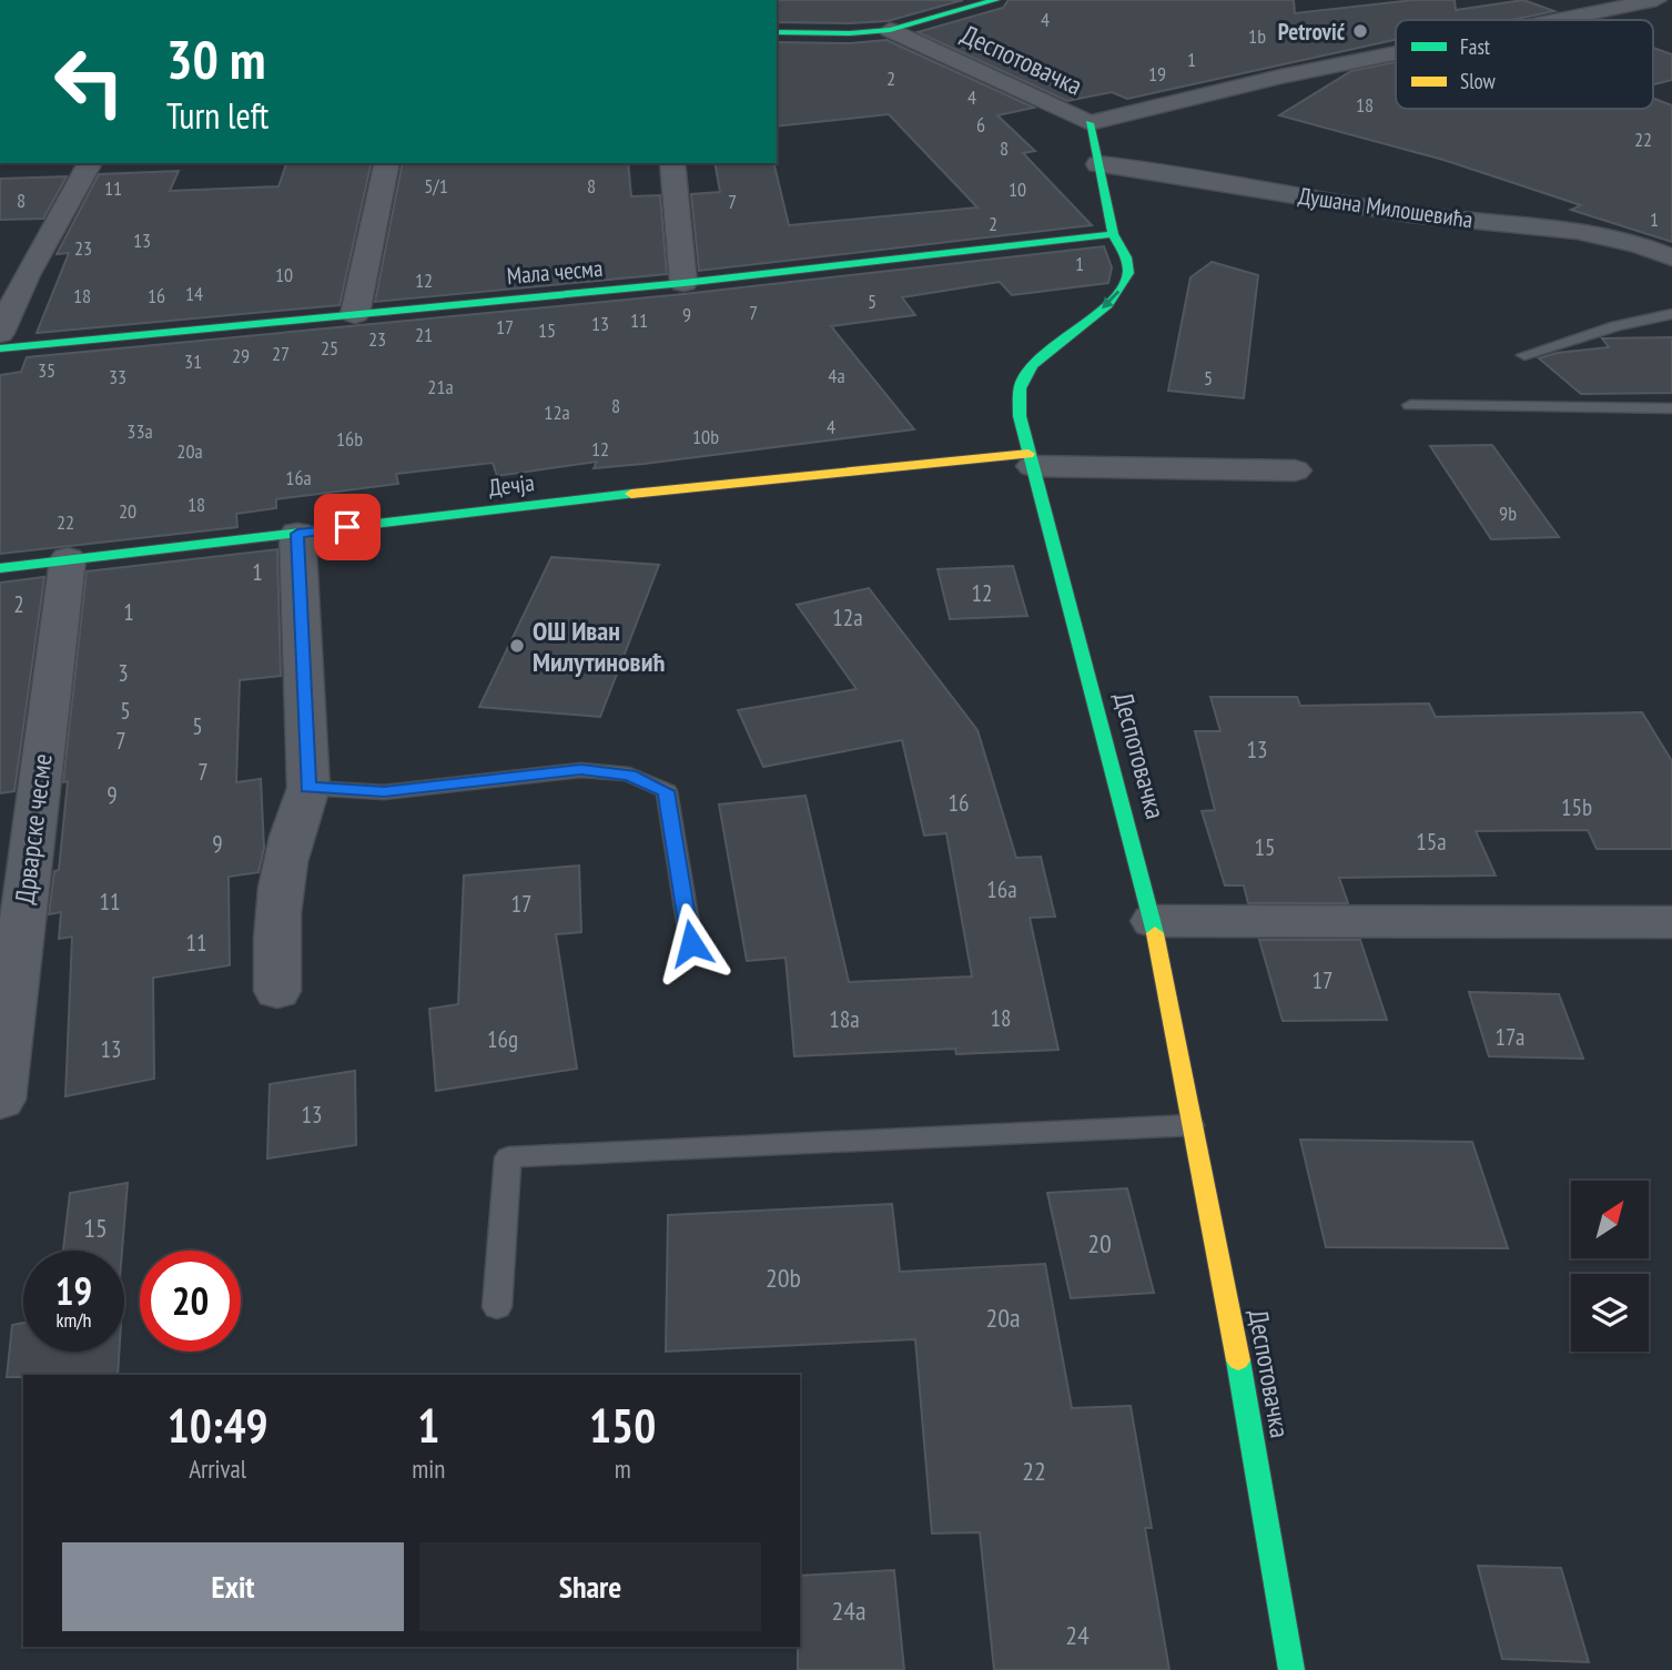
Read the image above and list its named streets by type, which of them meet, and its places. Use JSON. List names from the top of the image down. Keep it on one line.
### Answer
{"streets":{"street":["Деспотовачка","Душана Милошевића","Мала чесма","Дечја","Дрварске чесме"]},"crossings":[["Деспотовачка","Душана Милошевића"],["Деспотовачка","Мала чесма"],["Деспотовачка","Дечја"],["Дечја","Дрварске чесме"]],"places":["Petrović","ОШ Иван Милутиновић"],"house_numbers":["4","1b","1","19","2","4","18","6","22","8","5/1","8","11","10","8","7","1","2","13","23","1","10","12","14","18","16","5","7","9","11","13","17","15","21","23","25","27","29","31","35","4a","33","5","21a","8","12a","4","33a","10b","16b","12","20a","16a","18","20","9b","22","1","12","2","1","12a","3","5","5","7","13","7","9","16","15b","15a","9","15","16a","11","17","11","17","18","18a","17a","16g","13","13","15","20","20b","20a","22","24a","24"],"legend":["Fast","Slow"],"north":"top right","page":{"turn":["30 m","Turn left"],"speed":"19 km/h","limit":"20","eta":["10:49","Arrival","1","min","150","m"],"buttons":["Exit","Share"]}}
